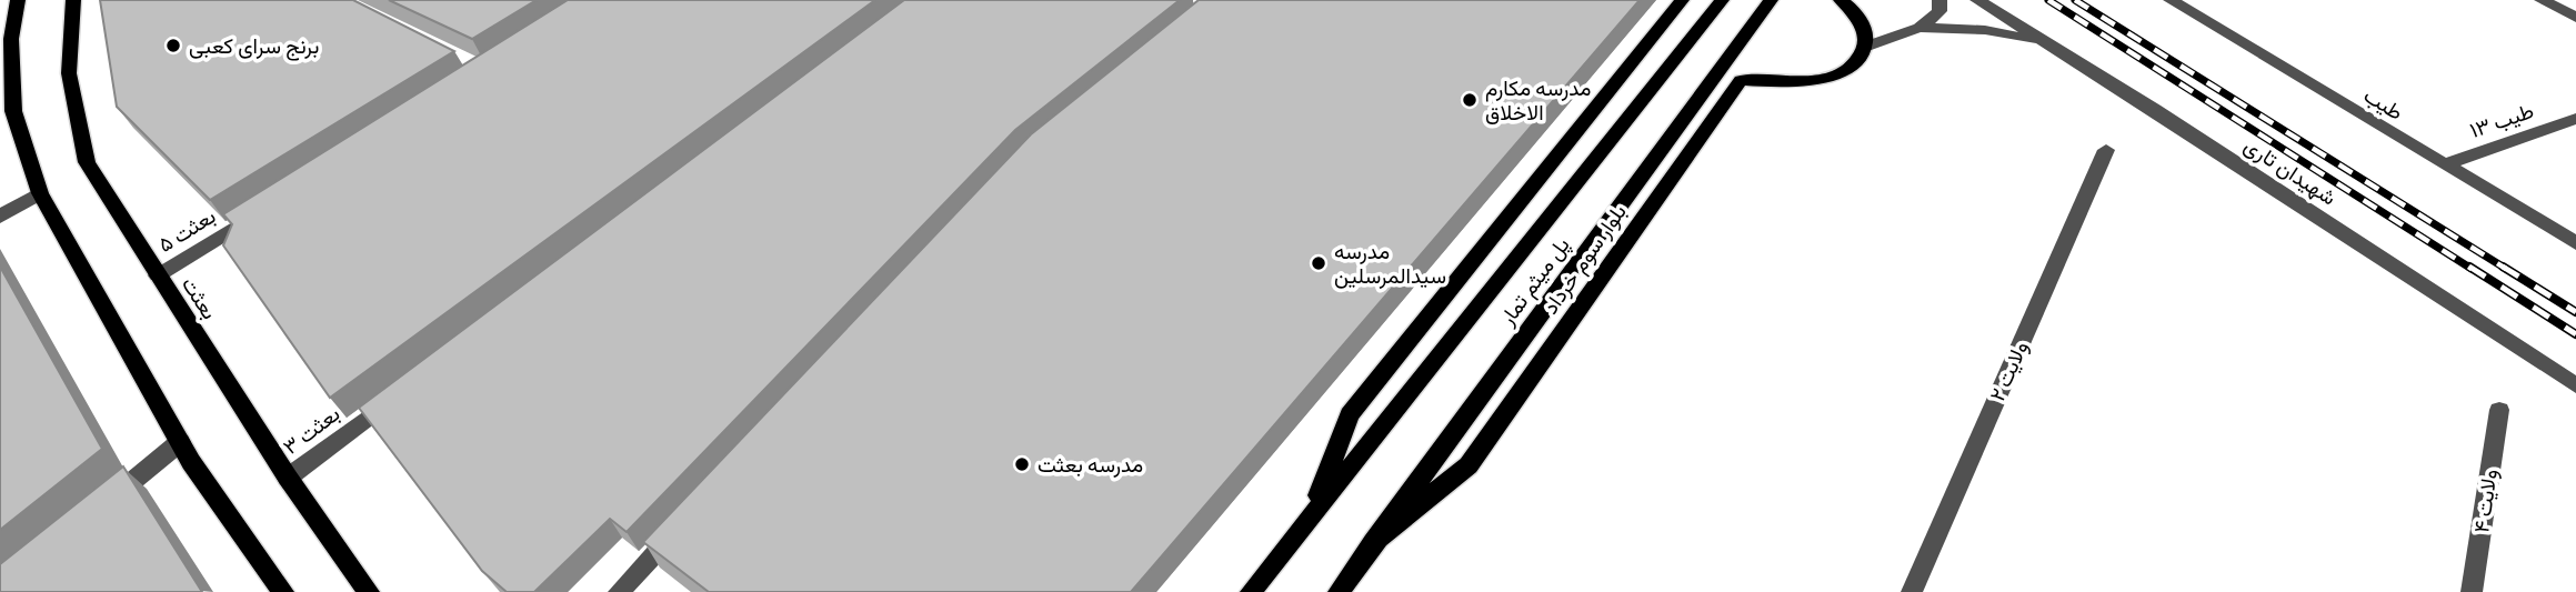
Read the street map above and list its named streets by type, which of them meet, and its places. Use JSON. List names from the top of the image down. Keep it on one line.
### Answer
{"streets":{"main road":["بلوار سوم خرداد","پل میثم تمار","بعثت"],"street":["طیب","طیب ۱۳","شهیدان تاری","بعثت ۵","ولایت ۲","بعثت ۳","ولایت ۴"]},"crossings":[["طیب","طیب ۱۳"],["بعثت ۵","بعثت"],["بلوار سوم خرداد","پل میثم تمار"],["بعثت","بعثت ۳"]],"places":["برنج سرای کعبی","مدرسه مکارم الاخلاق","مدرسه سیدالمرسلین","مدرسه بعثت"]}
